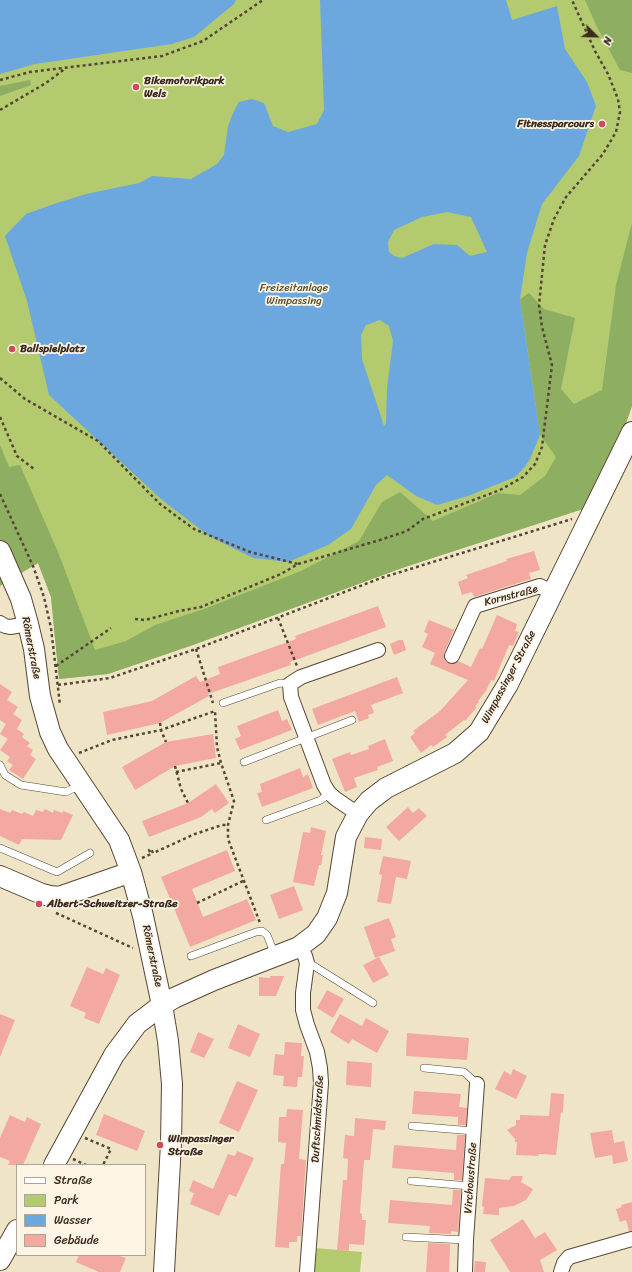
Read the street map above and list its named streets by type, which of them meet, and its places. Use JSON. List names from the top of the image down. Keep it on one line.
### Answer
{"streets":{"street":["Kornstraße","Römerstraße","Wimpassinger Straße","Duftschmidstraße","Virchowstraße"]},"crossings":[["Kornstraße","Wimpassinger Straße"],["Römerstraße","Wimpassinger Straße"],["Wimpassinger Straße","Duftschmidstraße"]],"parks":["Freizeitanlage Wimpassing"],"places":["Bikemotorikpark Wels","Fitnessparcours","Ballspielplatz","Albert-Schweitzer-Straße","Wimpassinger Straße"],"legend":["Straße","Park","Wasser","Gebäude"],"north":"bottom right"}
